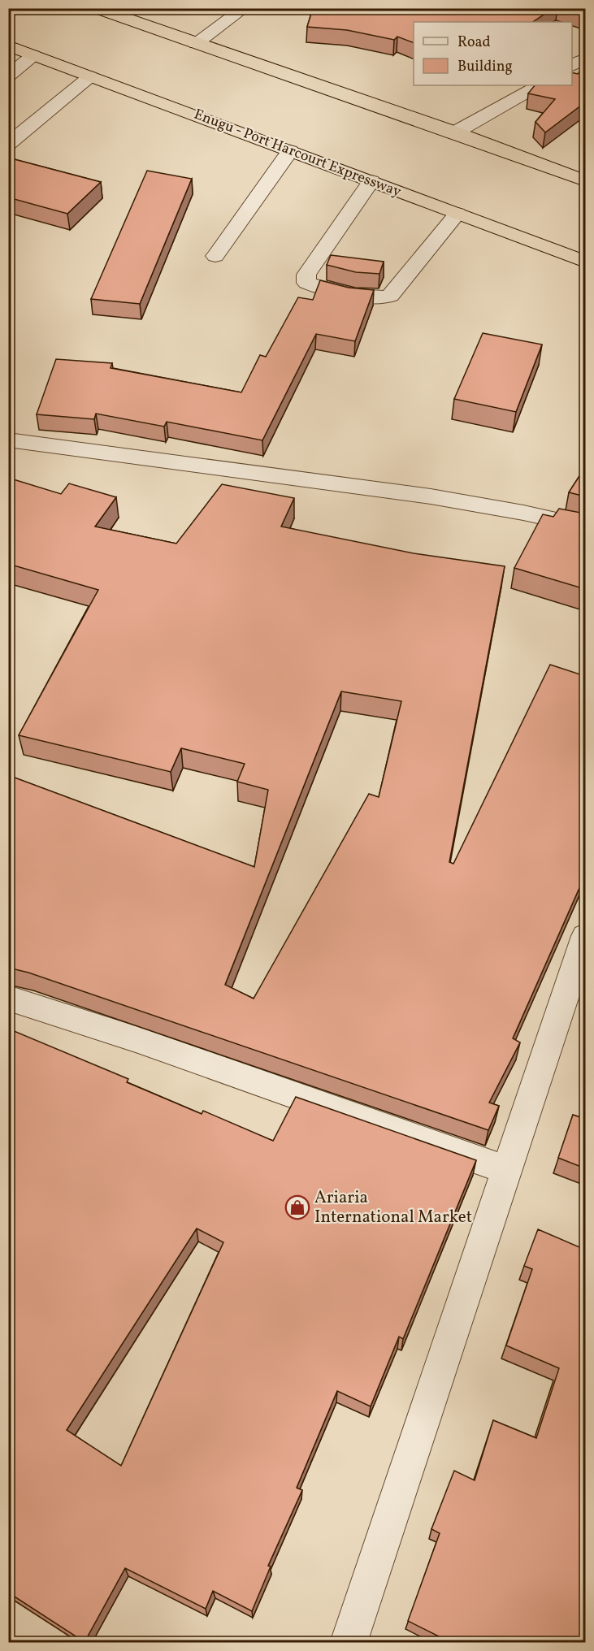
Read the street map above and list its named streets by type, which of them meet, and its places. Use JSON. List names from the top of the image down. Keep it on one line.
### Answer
{"streets":{"highway":["Enugu - Port Harcourt Expressway"]},"places":{"shop":["Ariaria International Market"]},"legend":["Road","Building"]}
